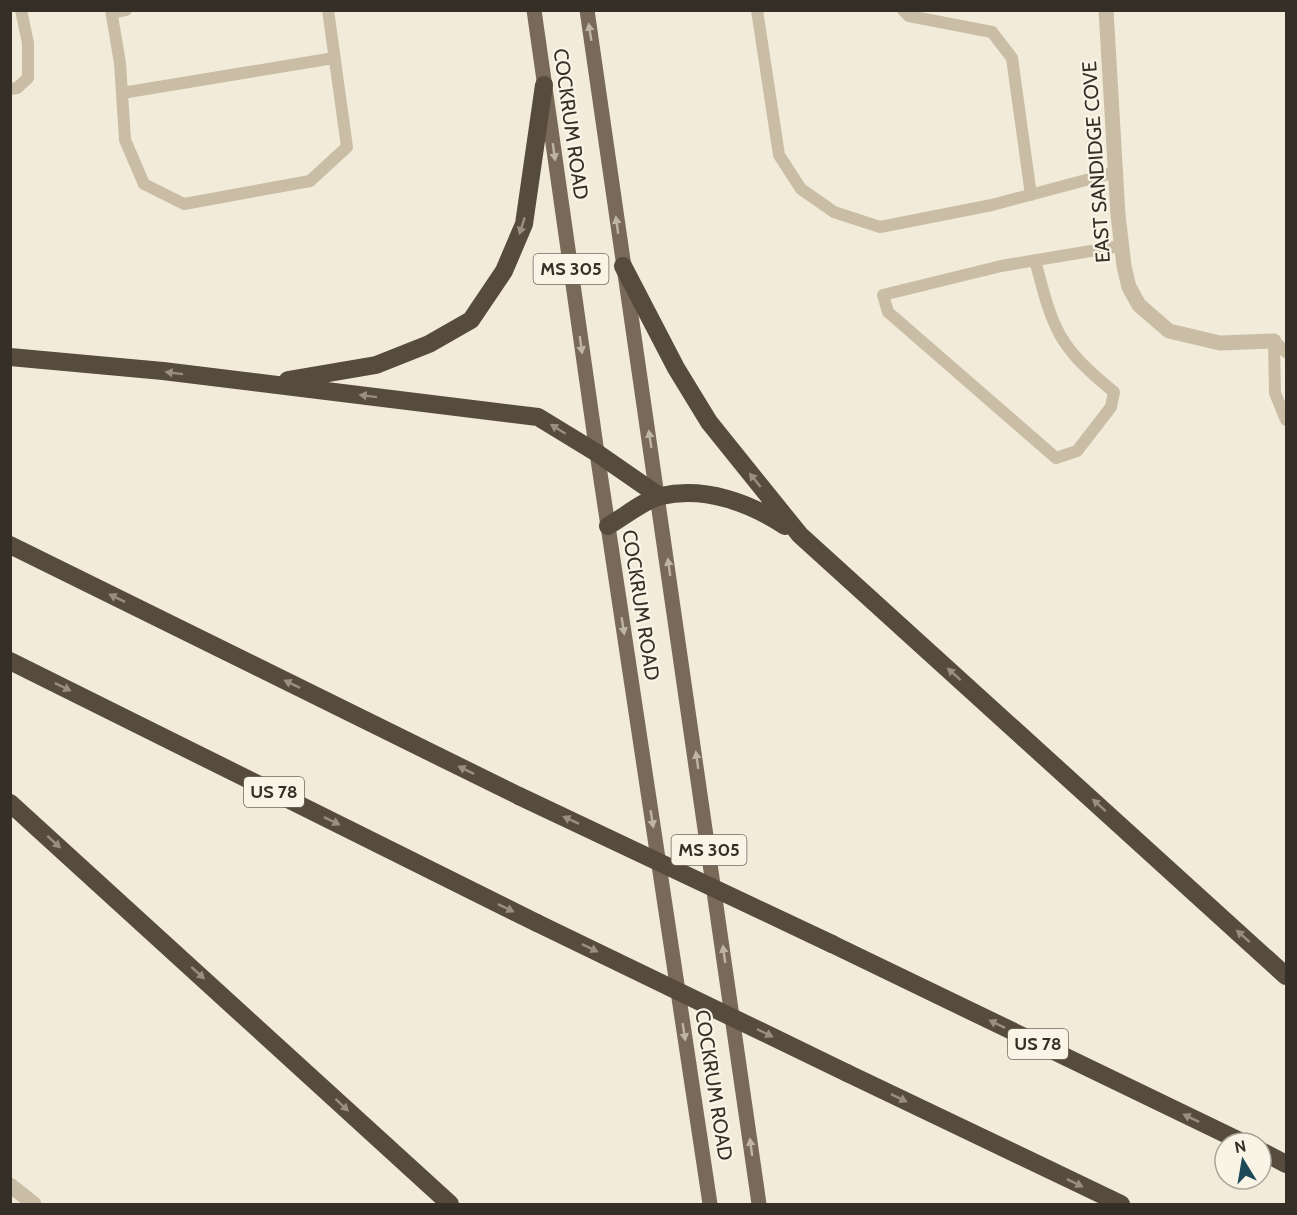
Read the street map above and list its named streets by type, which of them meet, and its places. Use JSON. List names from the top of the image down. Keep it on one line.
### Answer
{"streets":{"highway":["US 78"],"main road":["COCKRUM ROAD","MS 305"],"street":["EAST SANDIDGE COVE"]},"north":"top"}
